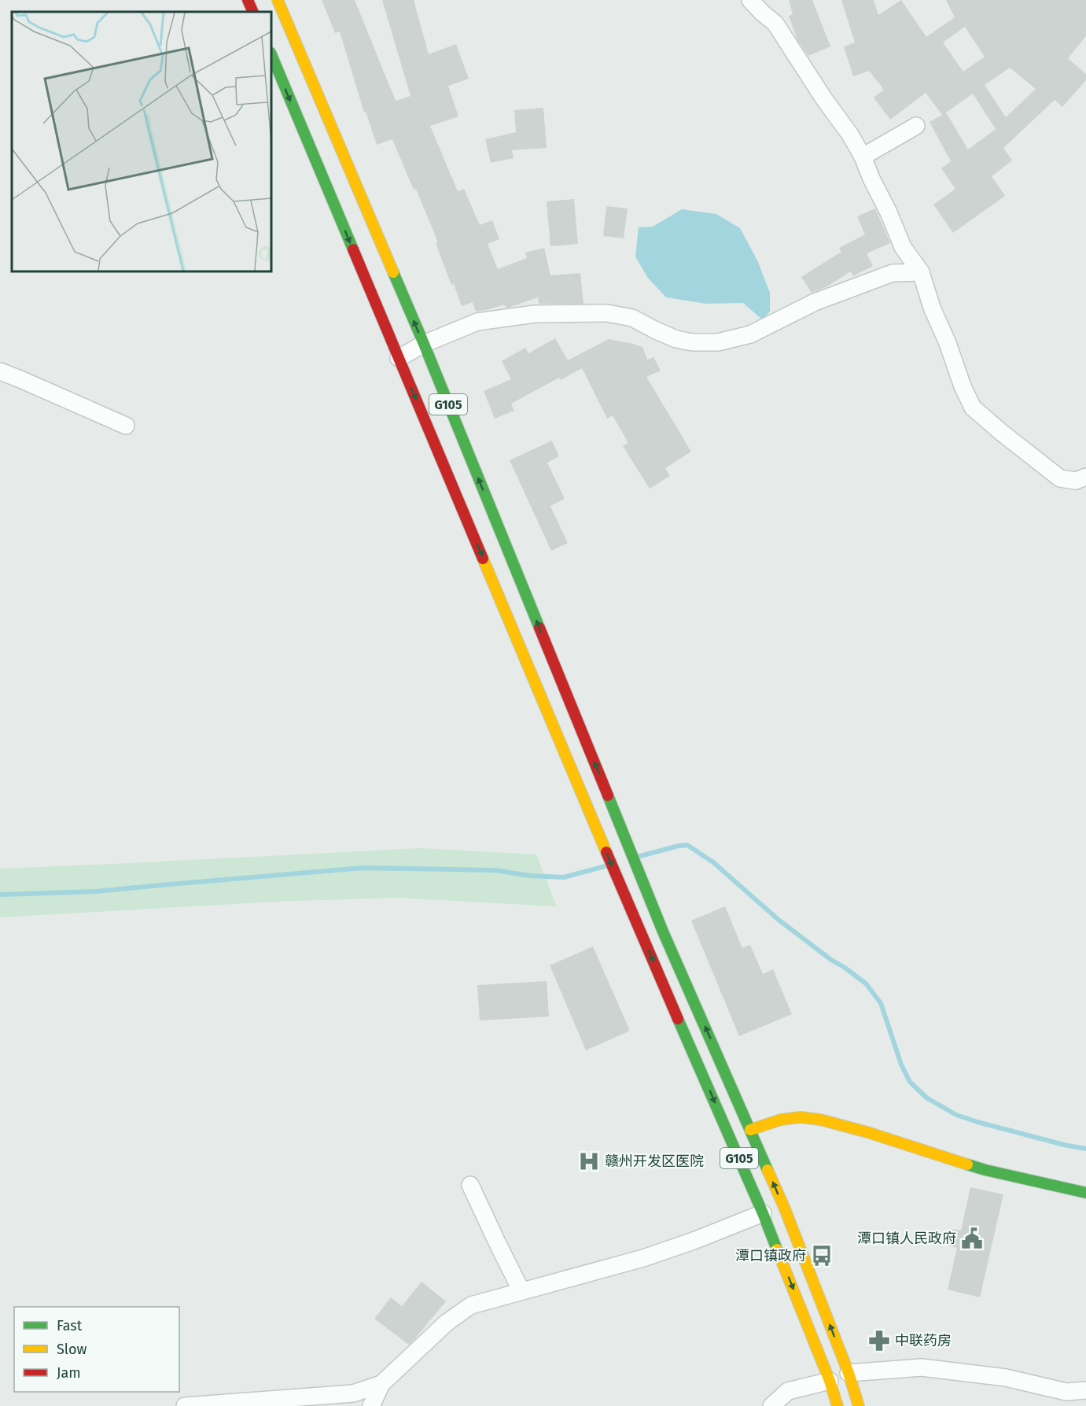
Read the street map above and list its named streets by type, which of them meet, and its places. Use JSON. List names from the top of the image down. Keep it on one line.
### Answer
{"streets":{"main road":["G105"]},"places":{"hospital":["赣州开发区医院"],"public building":["潭口镇人民政府"],"bus stop":["潭口镇政府"],"pharmacy":["中联药房"]},"legend":["Fast","Slow","Jam"]}
